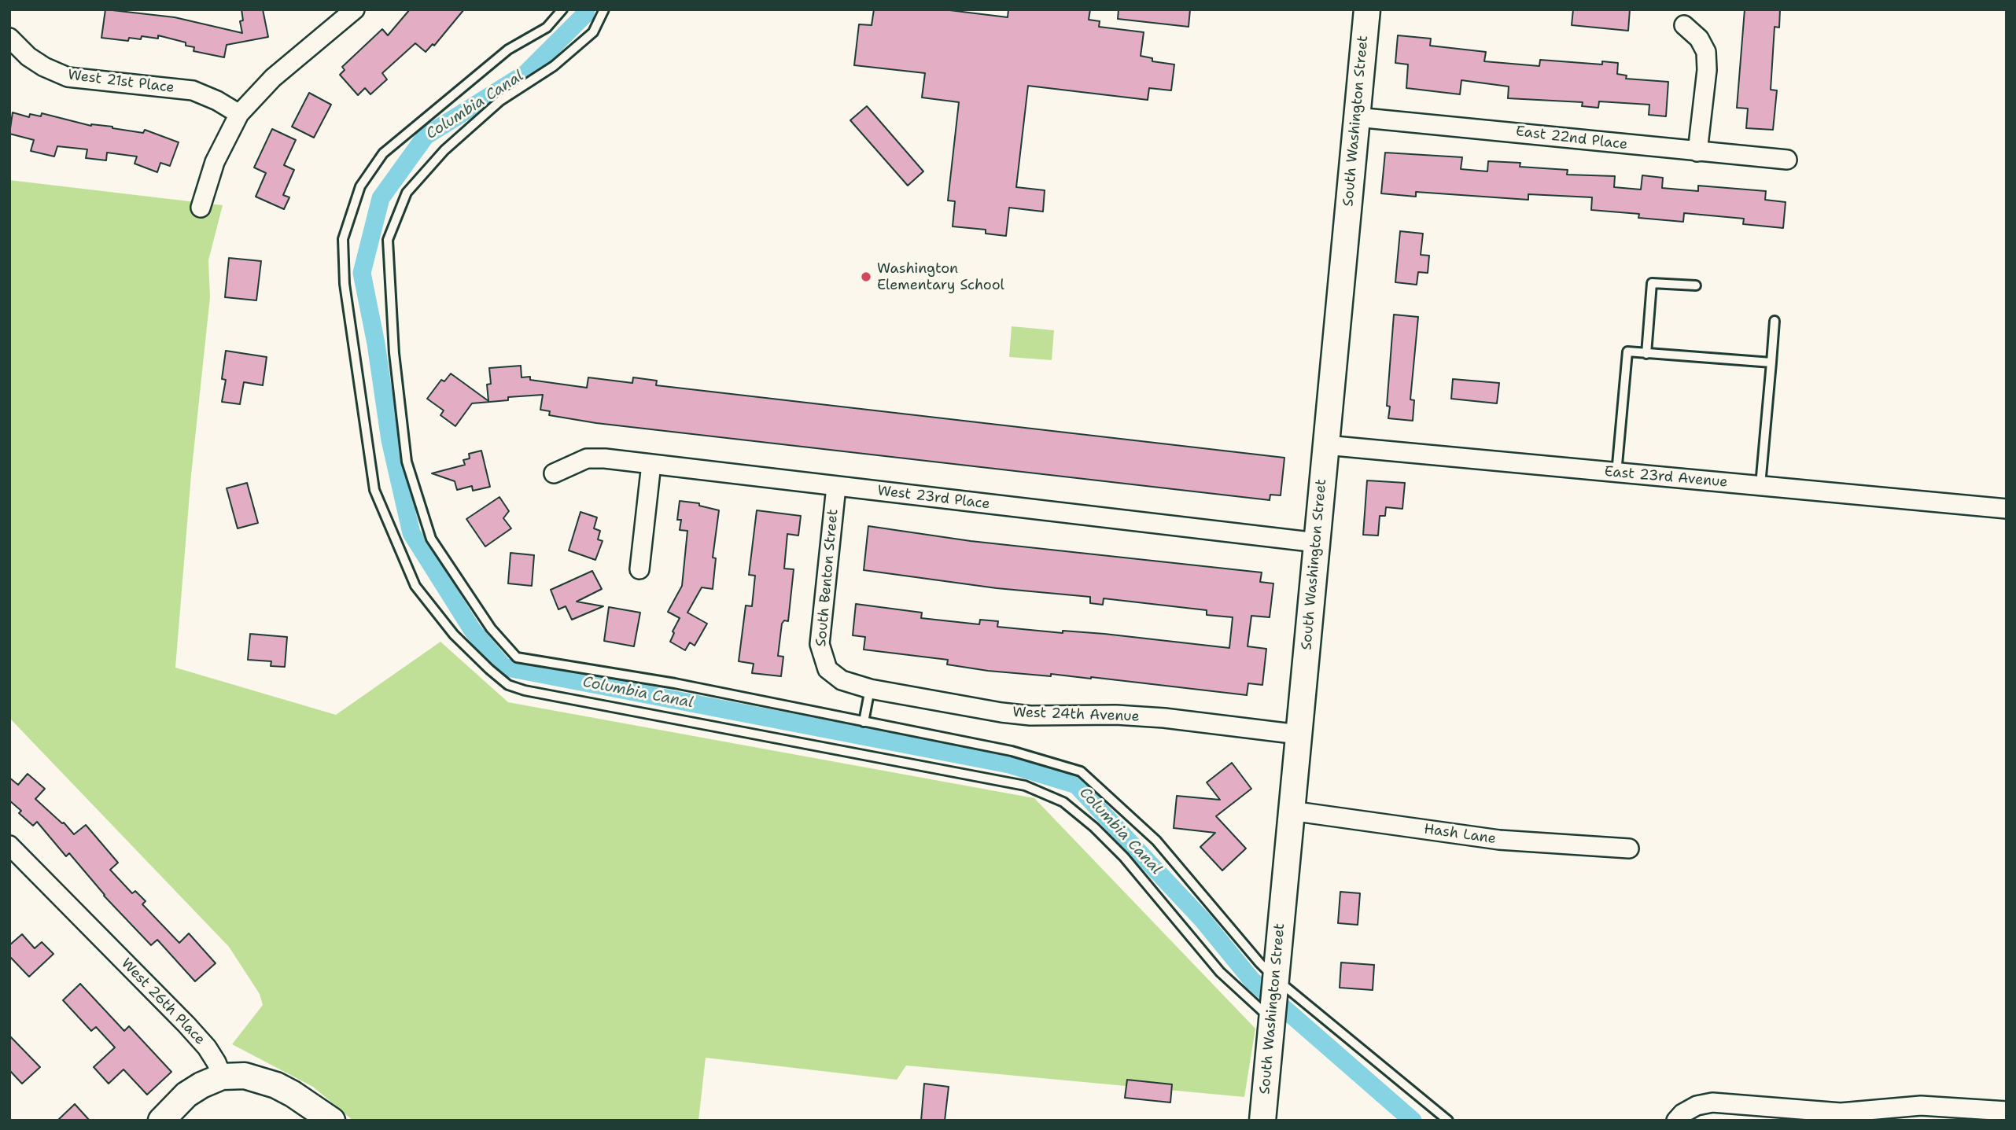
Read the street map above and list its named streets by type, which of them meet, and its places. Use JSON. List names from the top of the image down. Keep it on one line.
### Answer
{"streets":{"main road":["South Washington Street"],"street":["West 21st Place","East 22nd Place","East 23rd Avenue","West 23rd Place","South Benton Street","West 24th Avenue","Hash Lane","West 26th Place"]},"crossings":[["South Washington Street","East 22nd Place"],["South Washington Street","East 23rd Avenue"],["South Washington Street","West 23rd Place"],["South Washington Street","West 24th Avenue"],["South Washington Street","Hash Lane"],["West 23rd Place","South Benton Street"],["South Benton Street","West 24th Avenue"]],"water":["Columbia Canal"],"places":["Washington Elementary School"]}
